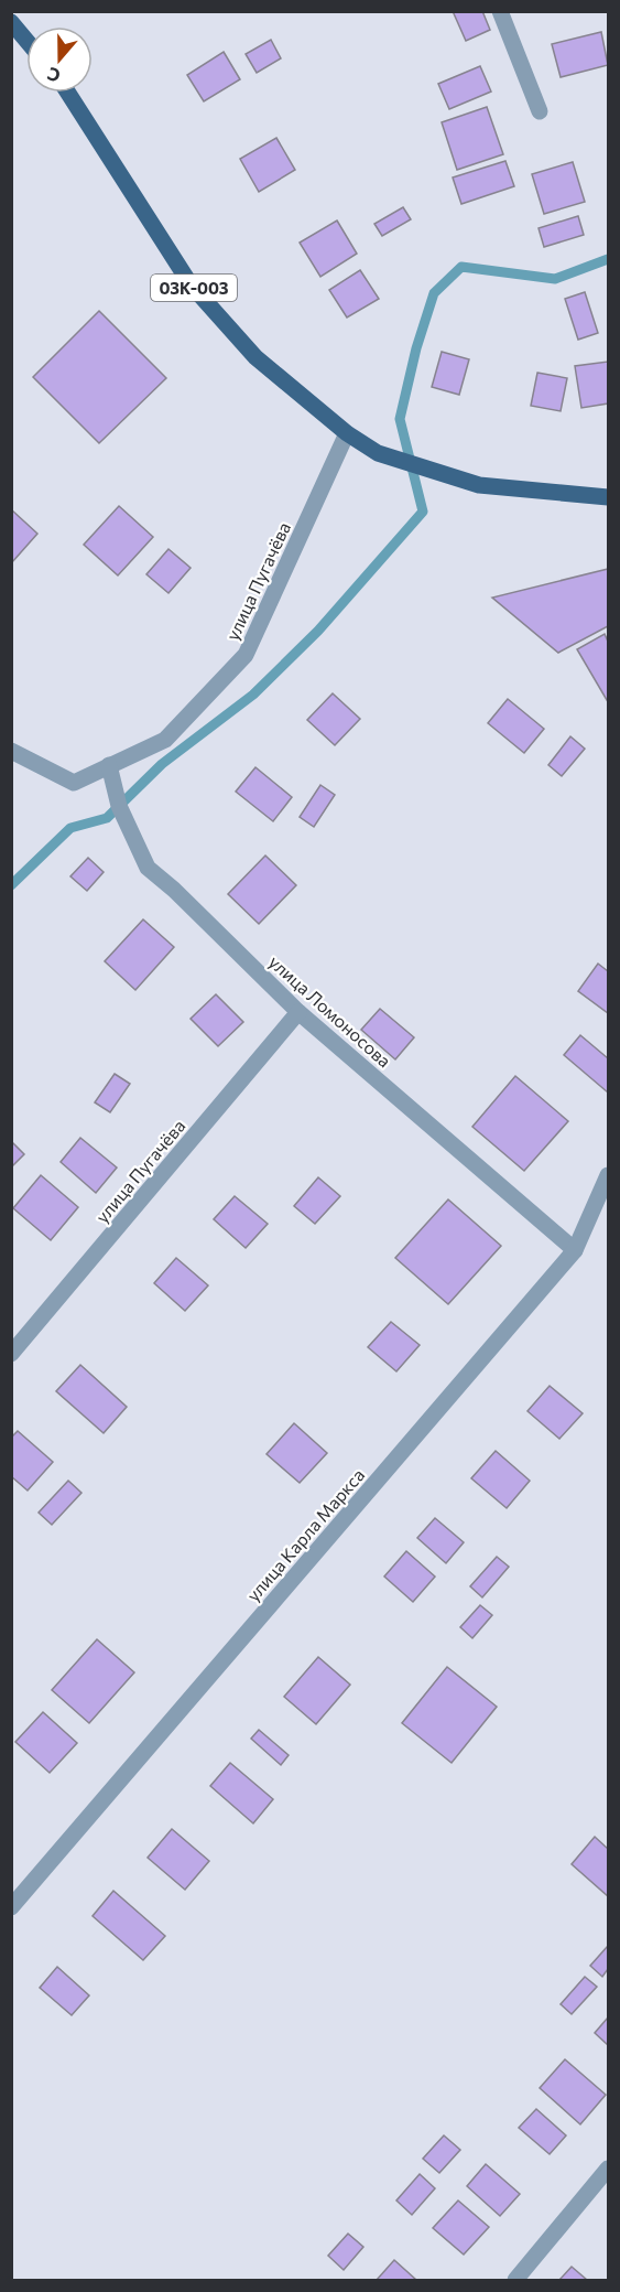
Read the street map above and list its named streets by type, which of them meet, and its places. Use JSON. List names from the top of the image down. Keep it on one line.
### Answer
{"streets":{"main road":["03К-003"],"street":["улица Пугачёва","улица Ломоносова","улица Карла Маркса"]},"crossings":[["03К-003","улица Пугачёва"],["улица Пугачёва","улица Ломоносова"],["улица Ломоносова","улица Карла Маркса"]],"north":"bottom"}
